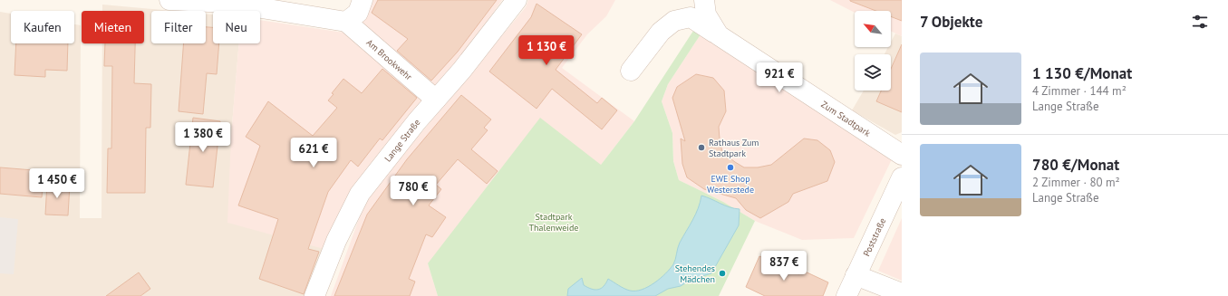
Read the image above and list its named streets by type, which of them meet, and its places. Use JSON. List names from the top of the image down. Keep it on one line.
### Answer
{"streets":{"street":["Am Brookwehr","Zum Stadtpark","Lange Straße","Poststraße"]},"crossings":[["Am Brookwehr","Lange Straße"]],"parks":["Stadtpark Thalenweide"],"places":["Rathaus Zum Stadtpark","EWE Shop Westerstede","Stehendes Mädchen"],"north":"top left","page":{"heading":"7 Objekte","chip":["Kaufen","Mieten","Filter","Neu"],"price":["1 130 €","921 €","1 380 €","621 €","1 450 €","780 €","837 €"],"list":[{"name":"1 130 €/Monat","note":"4 Zimmer · 144 m² · Lange Straße"},{"name":"780 €/Monat","note":"2 Zimmer · 80 m² · Lange Straße"}]}}
